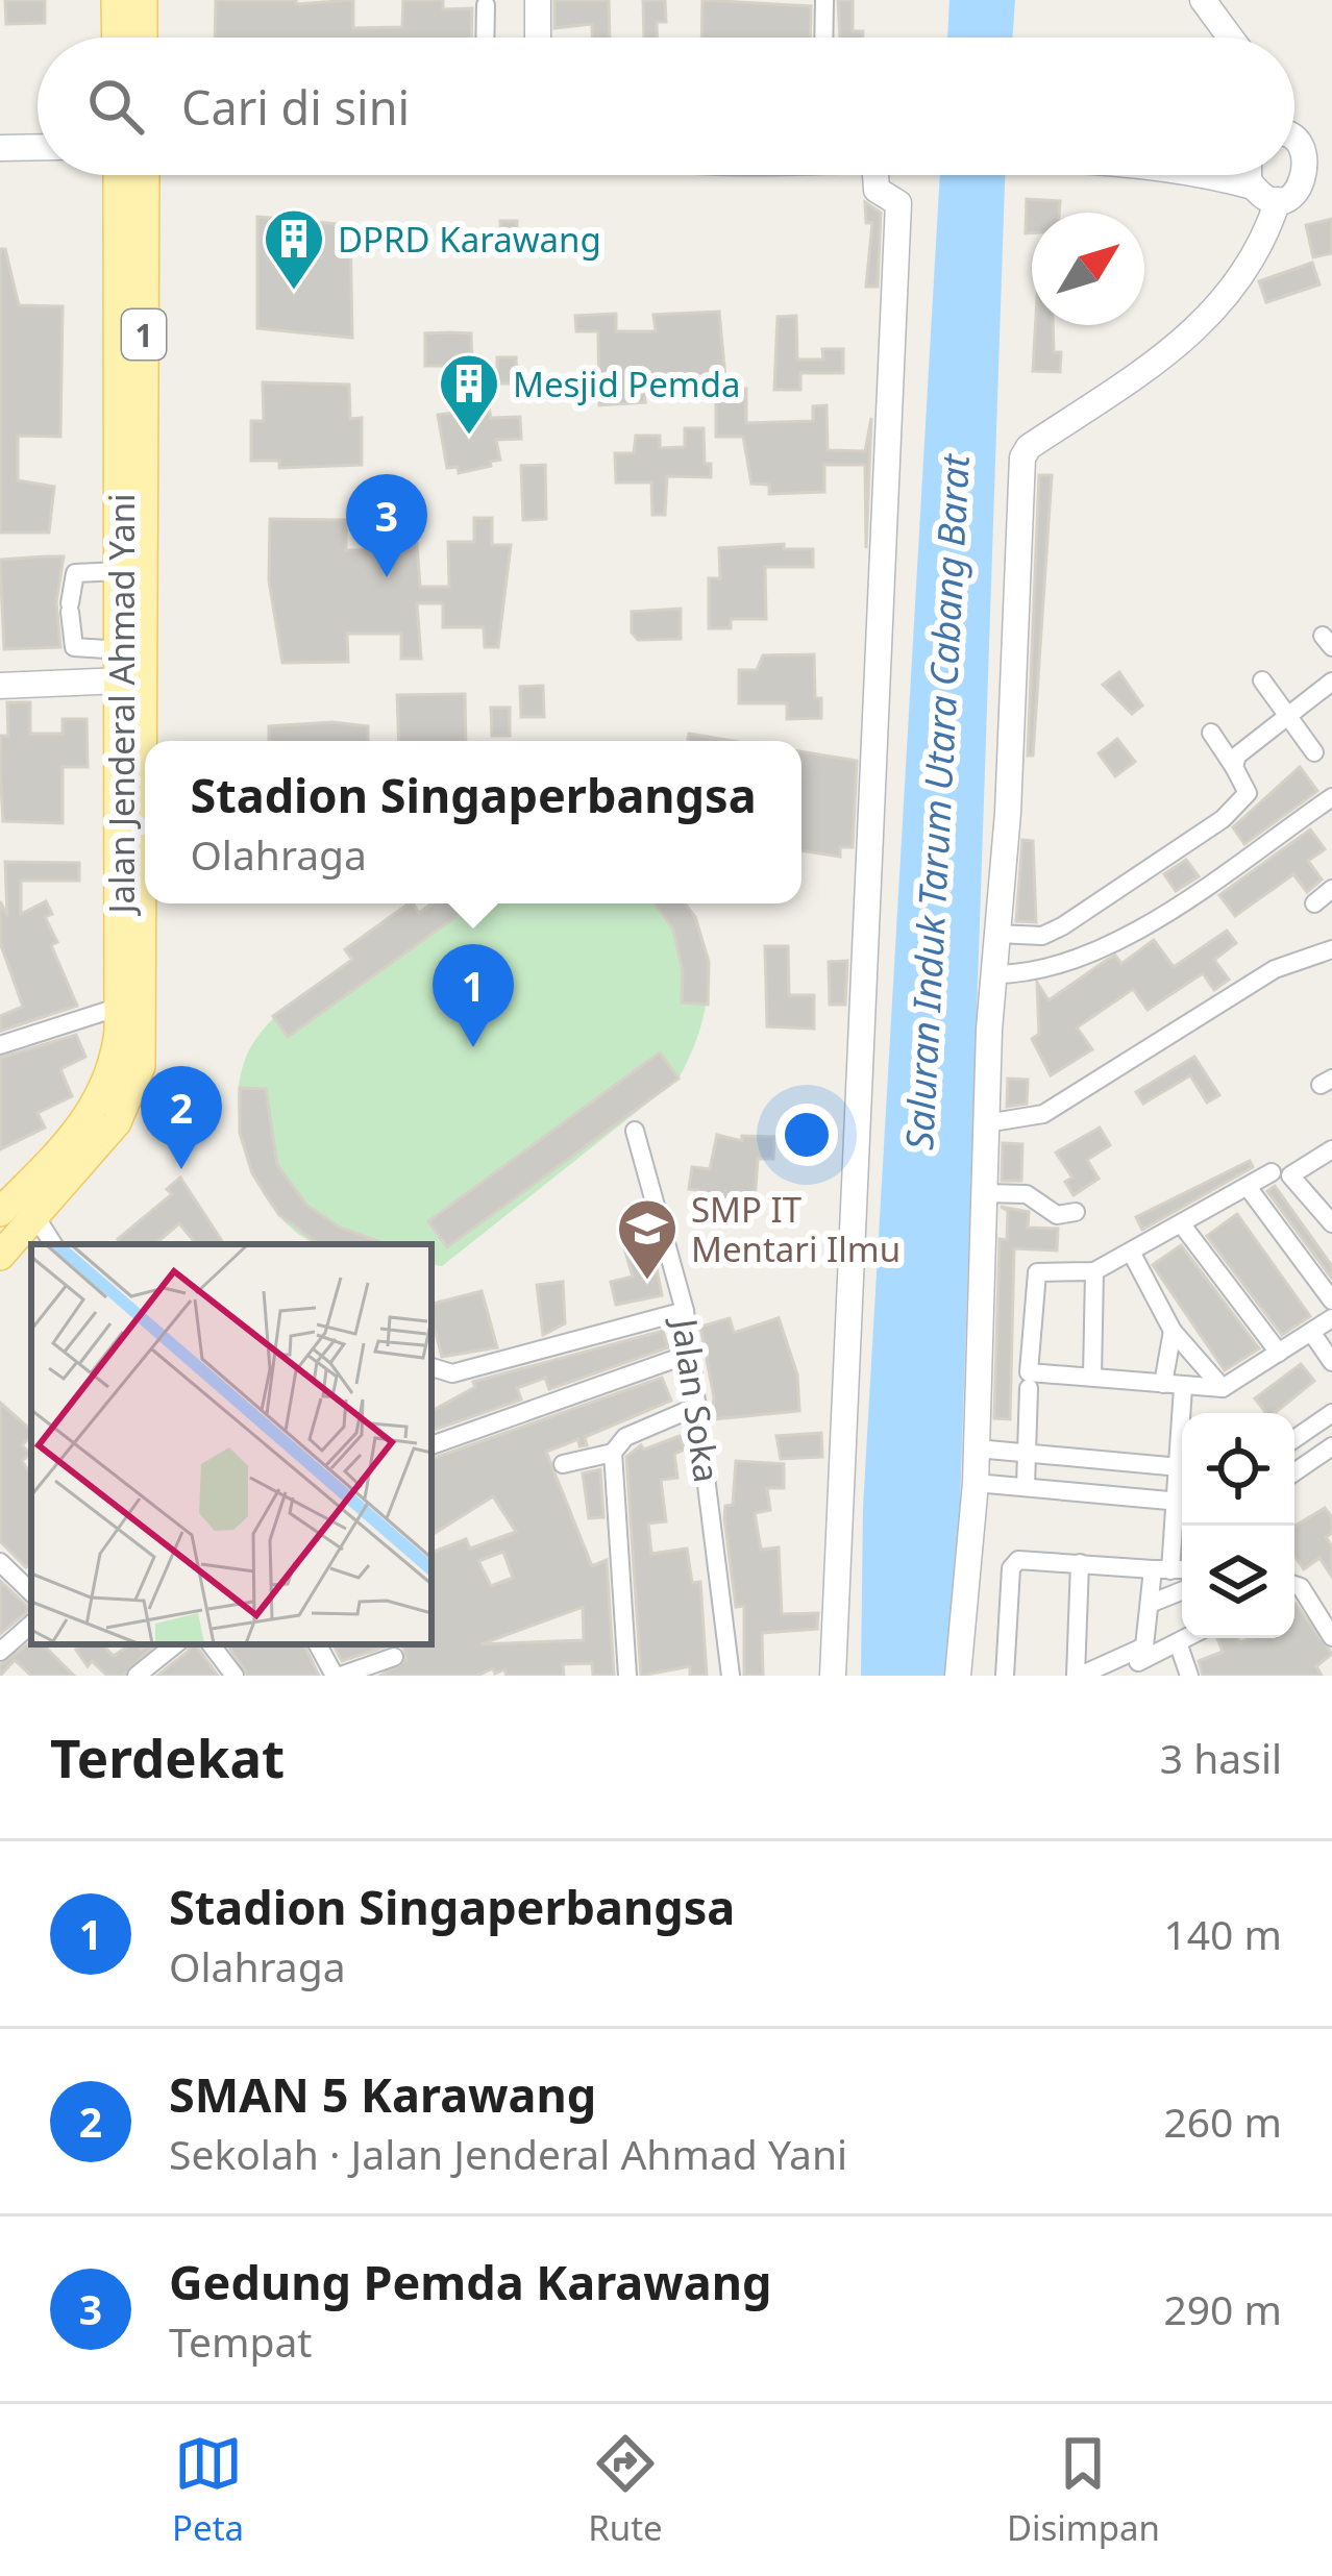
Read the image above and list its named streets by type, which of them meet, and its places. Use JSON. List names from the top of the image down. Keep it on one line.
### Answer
{"streets":{"main road":["1","Jalan Jenderal Ahmad Yani"],"street":["Jalan Soka"]},"water":["Saluran Induk Tarum Utara Cabang Barat"],"places":{"building":["DPRD Karawang","Mesjid Pemda"],"school or university":["SMP IT Mentari Ilmu"]},"north":"top right","page":{"search":"Cari di sini","pins":["3","1","2"],"popup":["Stadion Singaperbangsa","Olahraga"],"heading":["Terdekat","3 hasil"],"list":[{"mark":"1","name":"Stadion Singaperbangsa","note":"Olahraga","value":"140 m"},{"mark":"2","name":"SMAN 5 Karawang","note":"Sekolah · Jalan Jenderal Ahmad Yani","value":"260 m"},{"mark":"3","name":"Gedung Pemda Karawang","note":"Tempat","value":"290 m"}],"nav":["Peta","Rute","Disimpan"]}}
